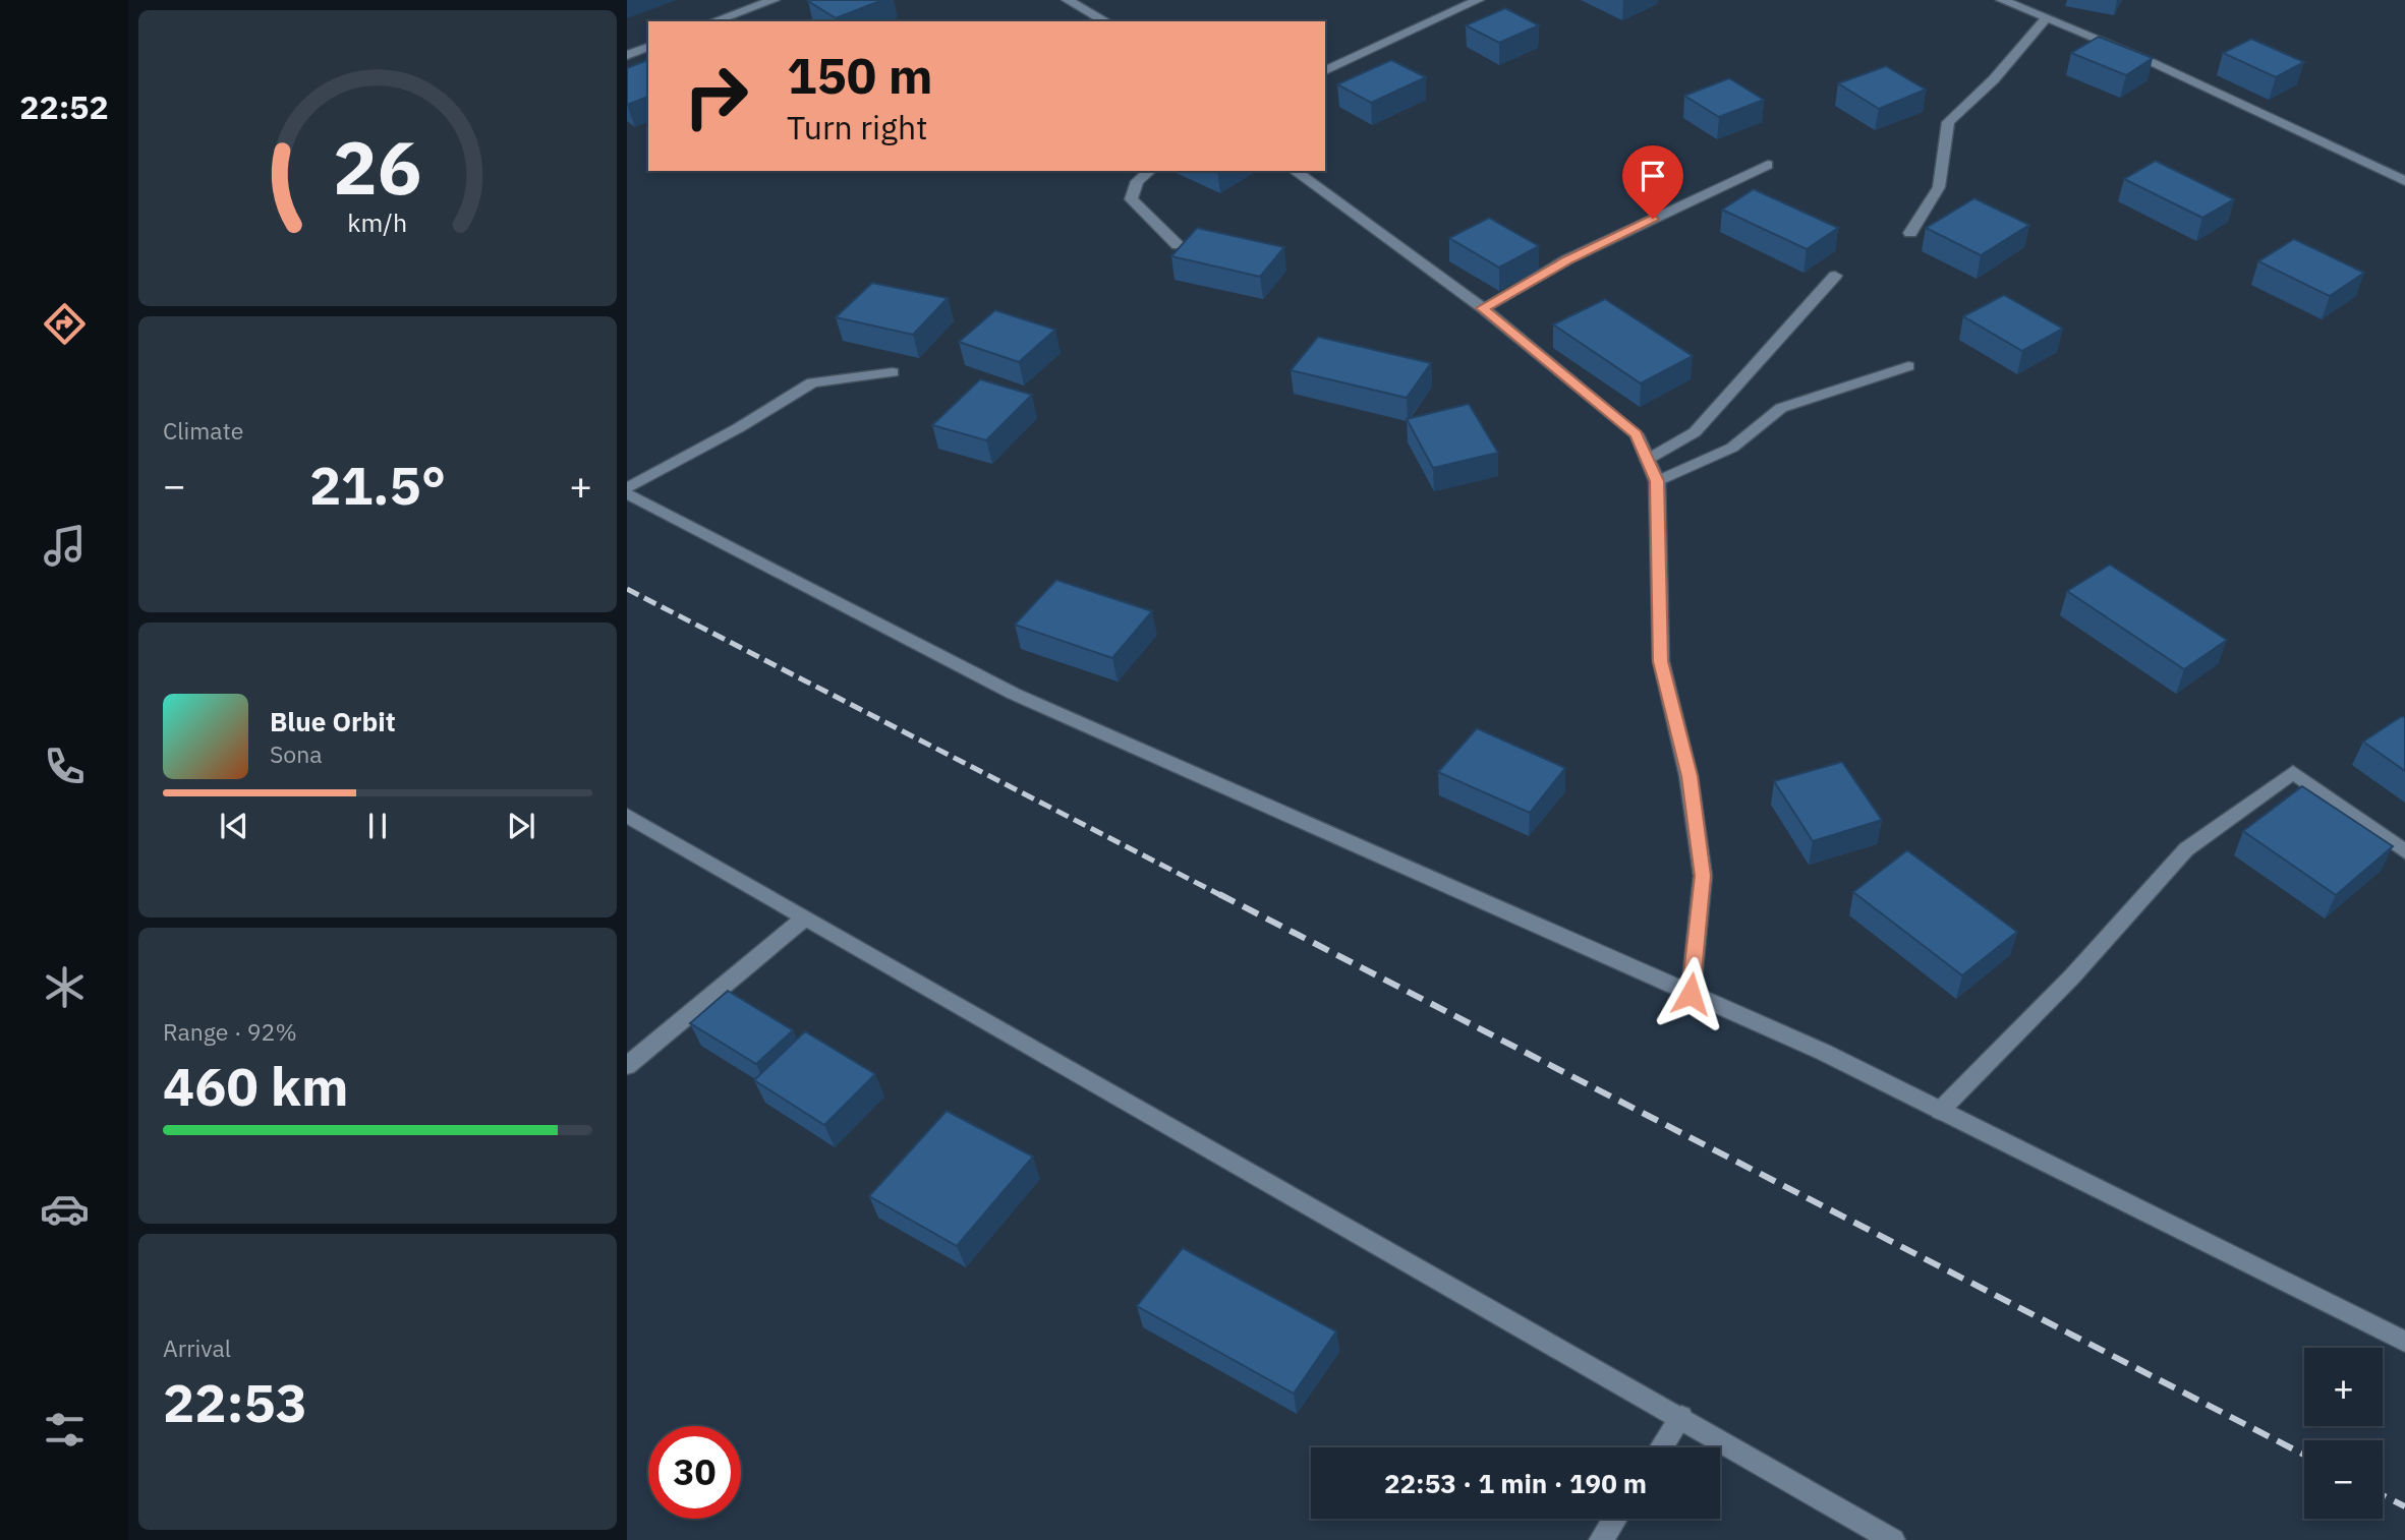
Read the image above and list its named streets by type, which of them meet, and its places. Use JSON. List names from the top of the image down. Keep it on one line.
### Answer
{"page":{"tabs":"22:52","turn":["150 m","Turn right"],"tile":["Climate",["Range · 92%","460 km"],["Arrival","22:53"]],"heat":["−","21.5°","+"],"song":["Blue Orbit","Sona"],"map_buttons":["+","−"],"limit":"30","trip":"22:53 · 1 min · 190 m","gauge":["26","km/h"]}}
